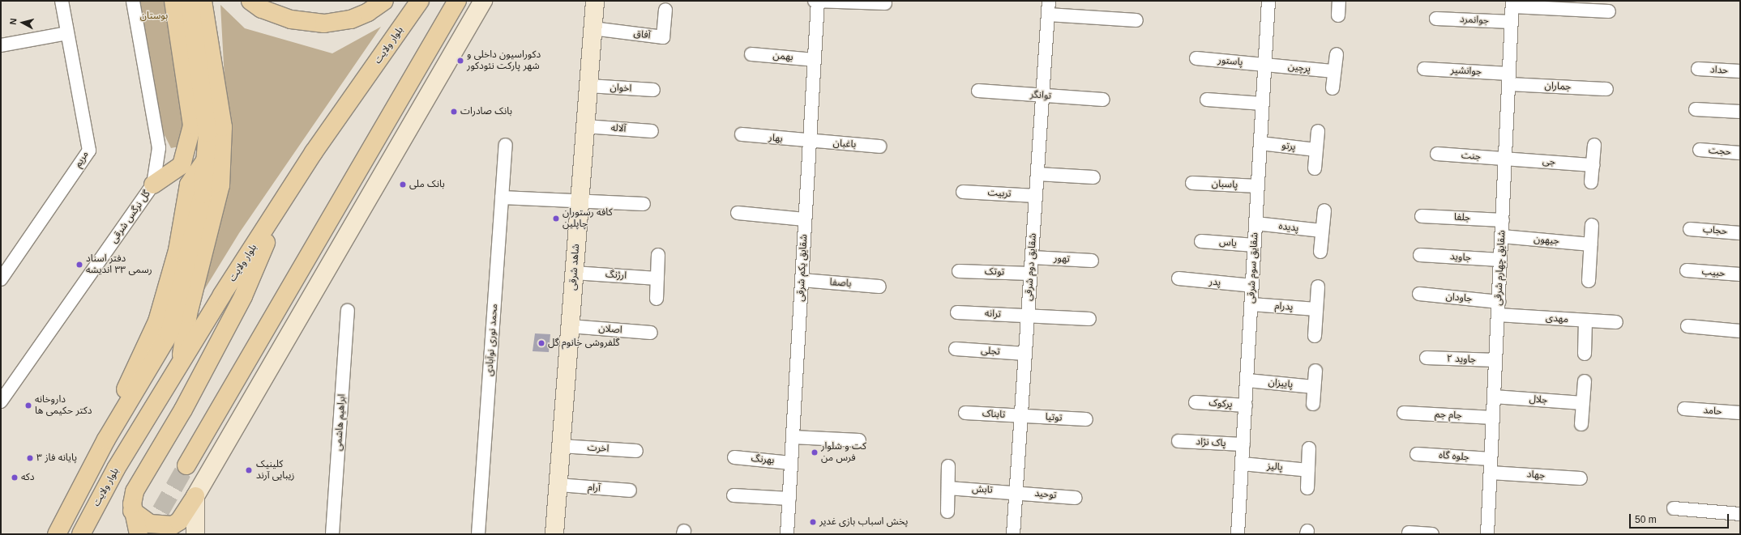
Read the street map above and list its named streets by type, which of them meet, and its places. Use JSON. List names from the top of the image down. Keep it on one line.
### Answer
{"streets":{"main road":["بلوار ولایت","شاهد شرقی"],"street":["جوانمرد","آفاق","بهمن","پاستور","پرچین","حداد","جوانشیر","جماران","اخوان","توانگر","آلاله","بهار","باغبان","پرتو","حجت","جنت","مریم","جی","پاسبان","تربیت","گل نرگس شرقی","جلفا","پدیده","حجاب","جیهون","یاس","جاوید","تهور","شقایق دوم شرقی","شقایق یکم شرقی","شقایق سوم شرقی","شقایق چهارم شرقی","توتک","حبیب","ارژنگ","پدر","باصفا","جاودان","پدرام","ترانه","مهدی","اصلان","محمد نوری نوآبادی","تجلی","جاوید ۲","پاییزان","جلال","پرکوک","حامد","تابناک","جام جم","توتیا","ابراهیم هاشمی","پاک نژاد","اخرت","جلوه گاه","بهرنگ","پالیز","جهاد","آرام","تابش","توحید"]},"crossings":[["جوانمرد","شقایق چهارم شرقی"],["آفاق","شاهد شرقی"],["بهمن","شقایق یکم شرقی"],["پاستور","پرچین"],["پاستور","شقایق سوم شرقی"],["پرچین","شقایق سوم شرقی"],["جوانشیر","جماران"],["جوانشیر","شقایق چهارم شرقی"],["جماران","شقایق چهارم شرقی"],["اخوان","شاهد شرقی"],["توانگر","شقایق دوم شرقی"],["آلاله","شاهد شرقی"],["بهار","باغبان"],["بهار","شقایق یکم شرقی"],["باغبان","شقایق یکم شرقی"],["پرتو","شقایق سوم شرقی"],["جنت","جی"],["جنت","شقایق چهارم شرقی"],["جی","شقایق چهارم شرقی"],["پاسبان","شقایق سوم شرقی"],["تربیت","شقایق دوم شرقی"],["جلفا","شقایق چهارم شرقی"],["پدیده","شقایق سوم شرقی"],["جیهون","شقایق چهارم شرقی"],["یاس","شقایق سوم شرقی"],["جاوید","شقایق چهارم شرقی"],["تهور","شقایق دوم شرقی"],["شاهد شرقی","ارژنگ"],["شاهد شرقی","اصلان"],["شاهد شرقی","اخرت"],["شاهد شرقی","آرام"],["شقایق دوم شرقی","توتک"],["شقایق دوم شرقی","ترانه"],["شقایق دوم شرقی","تجلی"],["شقایق دوم شرقی","تابناک"],["شقایق دوم شرقی","توتیا"],["شقایق دوم شرقی","تابش"],["شقایق دوم شرقی","توحید"],["شقایق یکم شرقی","باصفا"],["شقایق یکم شرقی","بهرنگ"],["شقایق سوم شرقی","پدر"],["شقایق سوم شرقی","پدرام"],["شقایق سوم شرقی","پاییزان"],["شقایق سوم شرقی","پرکوک"],["شقایق سوم شرقی","پاک نژاد"],["شقایق سوم شرقی","پالیز"],["شقایق چهارم شرقی","جاودان"],["شقایق چهارم شرقی","مهدی"],["شقایق چهارم شرقی","جاوید ۲"],["شقایق چهارم شرقی","جلال"],["شقایق چهارم شرقی","جام جم"],["شقایق چهارم شرقی","جلوه گاه"],["شقایق چهارم شرقی","جهاد"],["تابناک","توتیا"],["تابش","توحید"]],"parks":["بوستان"],"places":["دکوراسیون داخلی و شهر پارکت نئودکور","بانک صادرات","بانک ملی","کافه رستوران چاپلین","دفتر اسناد رسمی ۳۳ اندیشه","گلفروشی خانوم گل","داروخانه دکتر حکیمی ها","کت و شلوار فرس من","پایانه فاز ۳","کلینیک زیبایی آرند","دکه","پخش اسباب بازی غدیر"],"scale_bar":"50 m","north":"left"}
